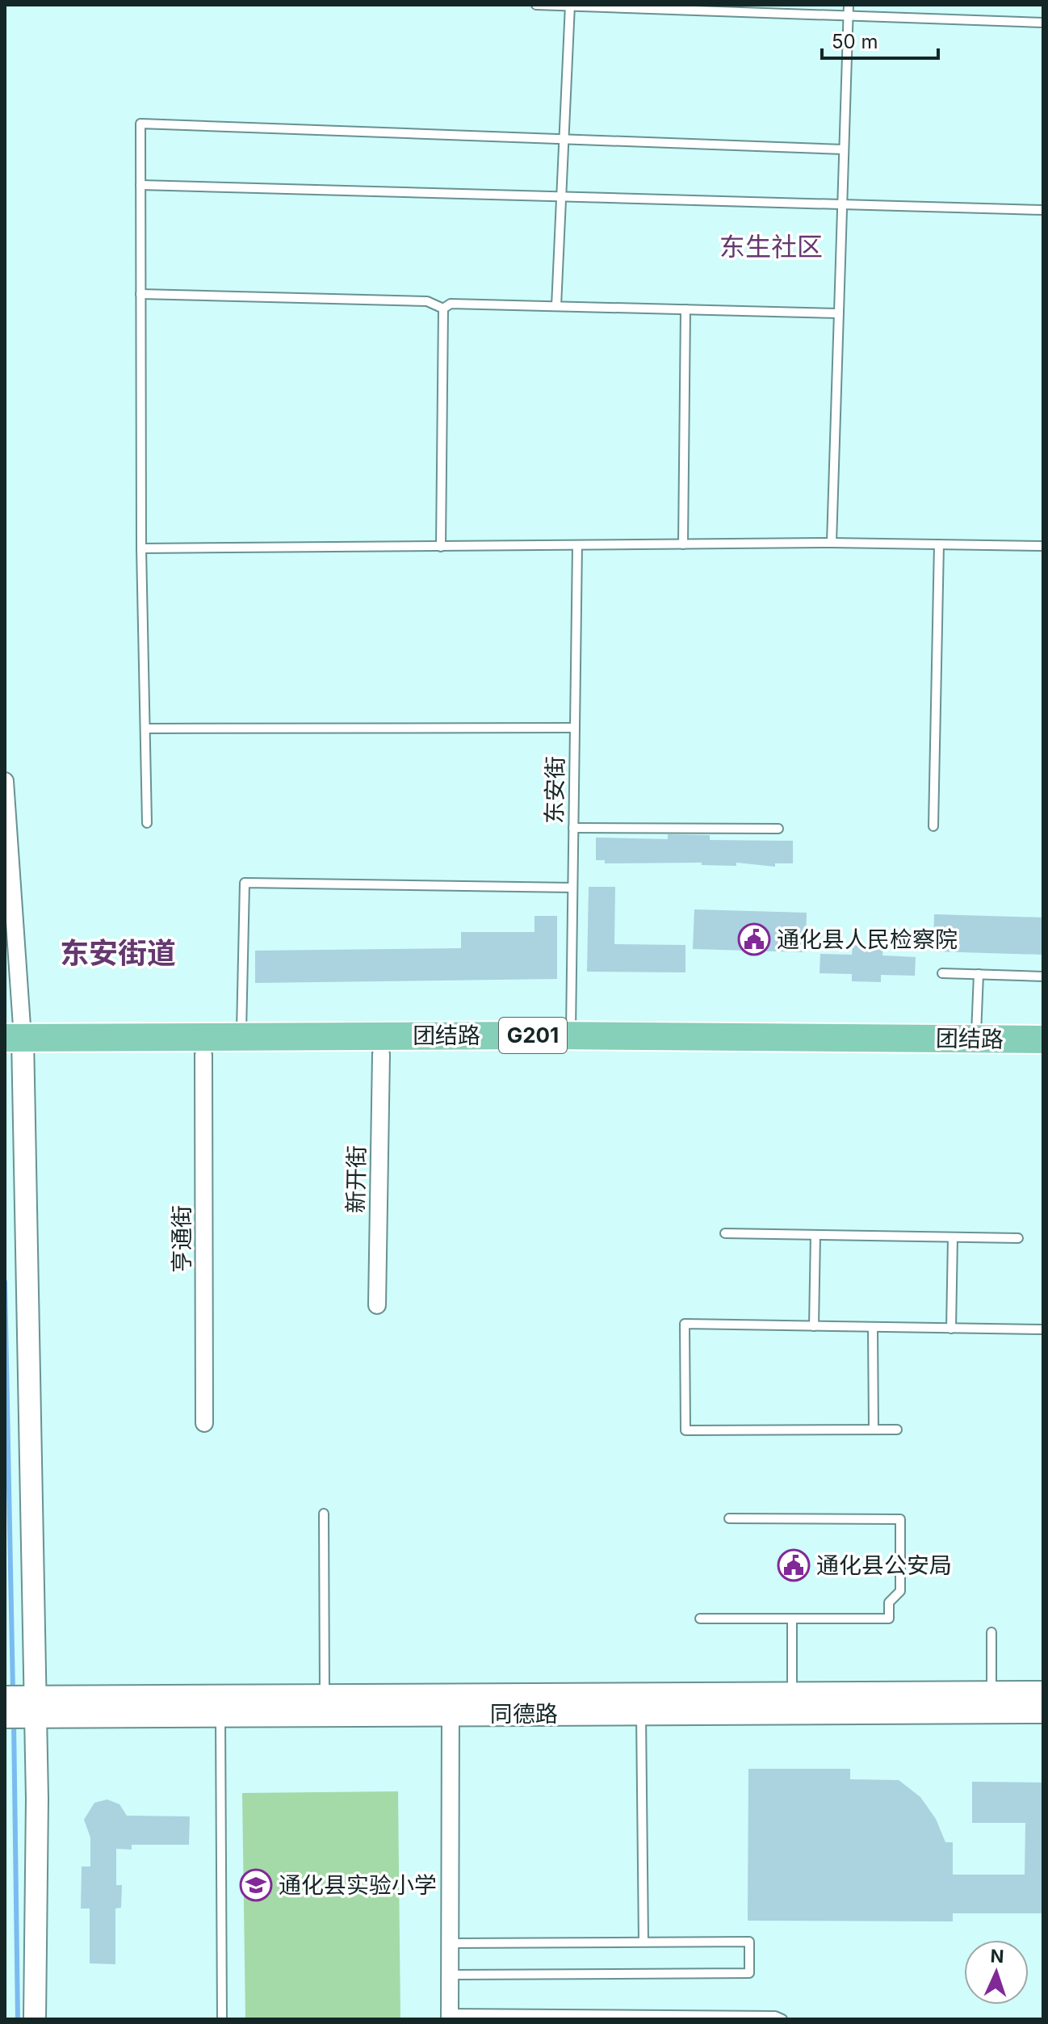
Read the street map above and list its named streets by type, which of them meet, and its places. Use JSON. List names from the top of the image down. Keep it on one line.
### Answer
{"streets":{"highway":["团结路","G201"],"main road":["同德路"],"street":["新开街","亨通街"],"lane":["东安街"]},"crossings":[["东安街","团结路"],["团结路","新开街"],["团结路","亨通街"]],"districts":["东生社区","东安街道"],"places":{"public building":["通化县人民检察院","通化县公安局"],"school or university":["通化县实验小学"]},"scale_bar":"50 m","north":"top"}
